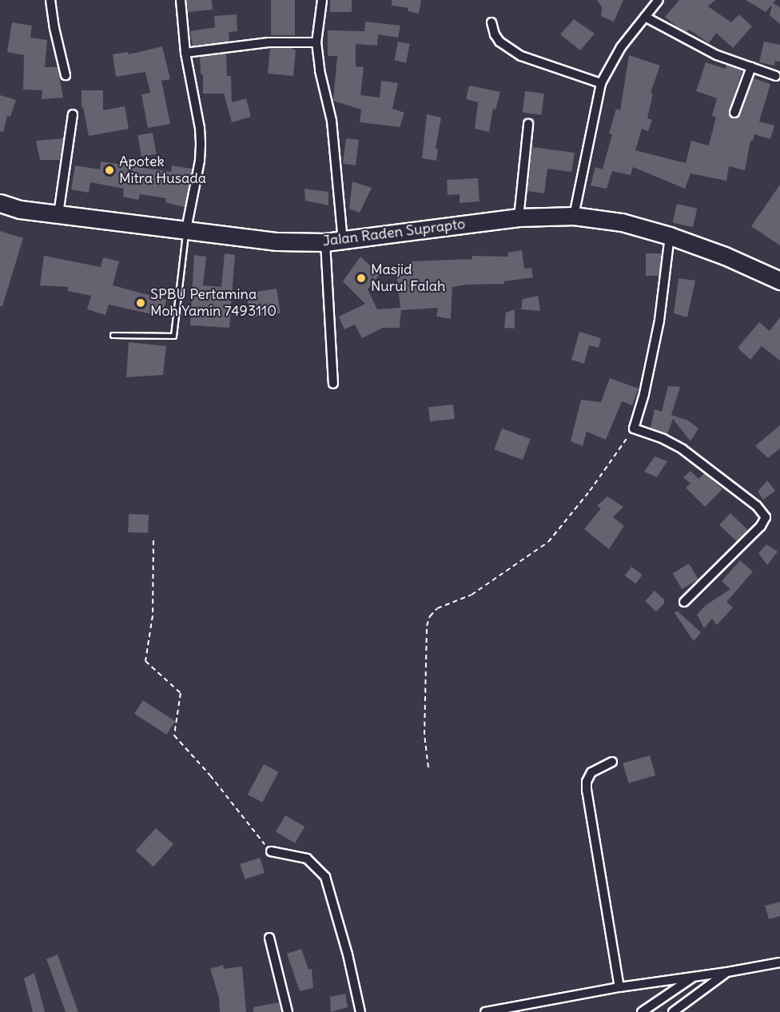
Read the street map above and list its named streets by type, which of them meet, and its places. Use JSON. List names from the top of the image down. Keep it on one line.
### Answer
{"streets":{"highway":["Jalan Raden Suprapto"]},"places":["Apotek Mitra Husada","Masjid Nurul Falah","SPBU Pertamina Moh Yamin 7493110"]}
